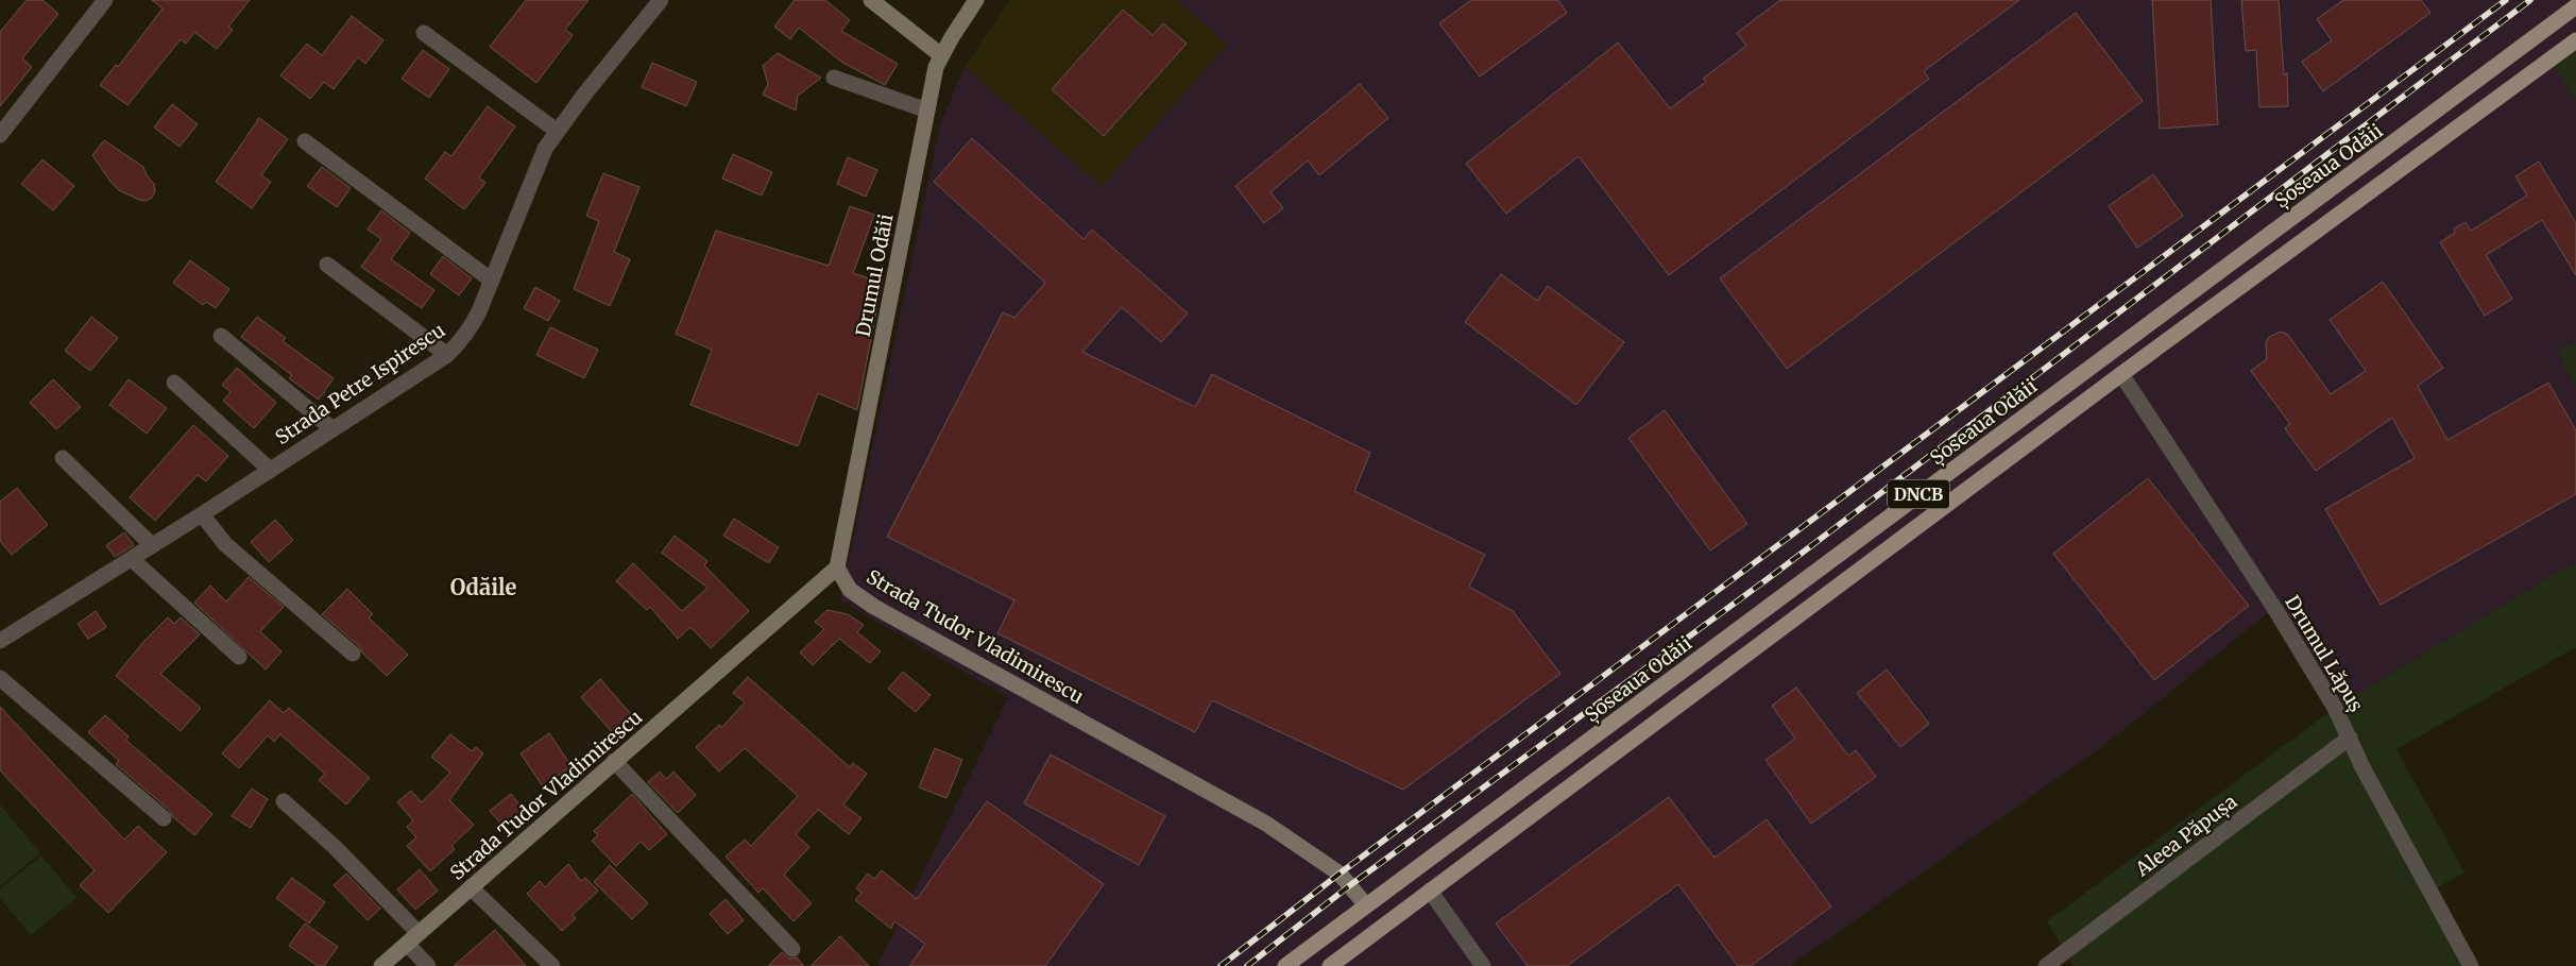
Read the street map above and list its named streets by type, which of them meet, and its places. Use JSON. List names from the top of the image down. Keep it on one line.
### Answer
{"streets":{"main road":["Șoseaua Odăii","DNCB"],"street":["Drumul Odăii","Strada Petre Ispirescu","Strada Tudor Vladimirescu","Drumul Lăpuș","Aleea Păpușa"]},"crossings":[["Șoseaua Odăii","Strada Tudor Vladimirescu"],["Drumul Odăii","Strada Tudor Vladimirescu"],["DNCB","Drumul Lăpuș"],["Drumul Lăpuș","Aleea Păpușa"]],"districts":["Odăile"]}
